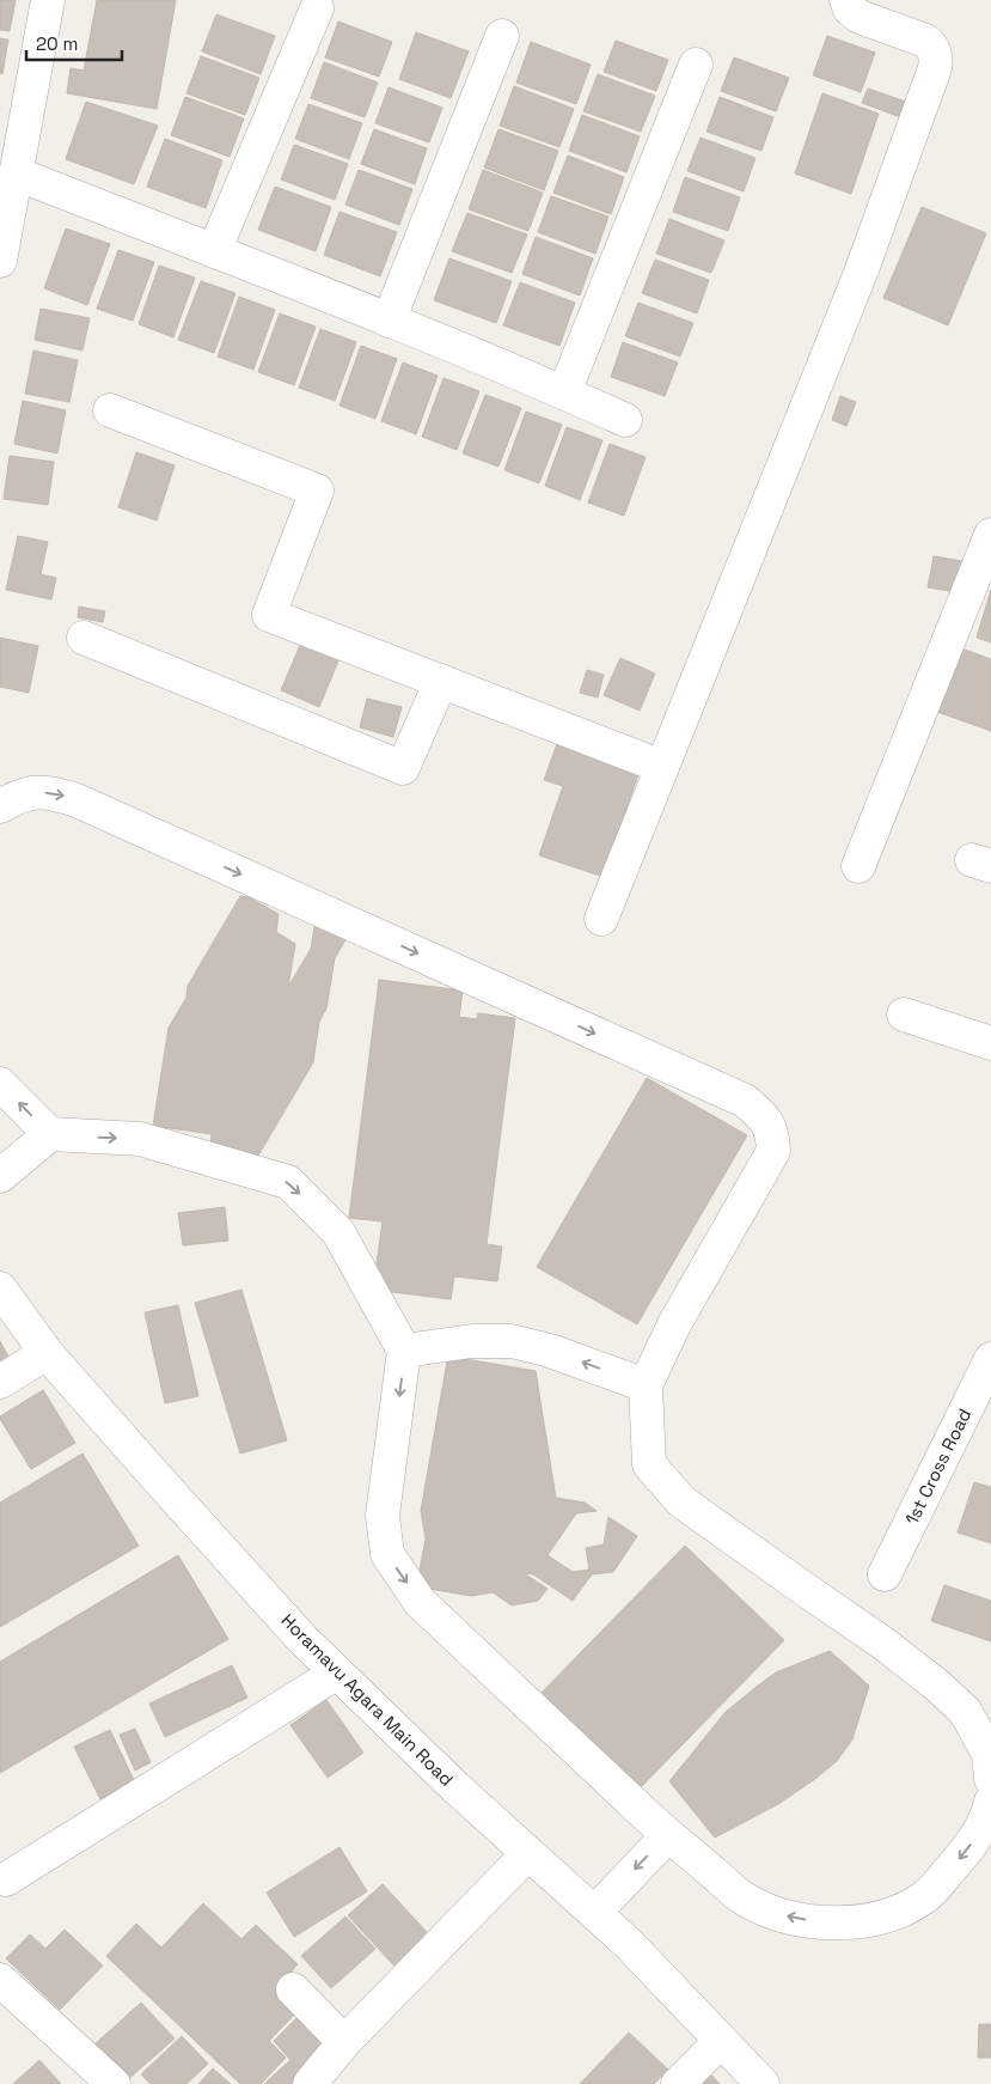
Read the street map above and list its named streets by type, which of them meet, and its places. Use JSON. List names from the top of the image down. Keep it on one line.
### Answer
{"streets":{"street":["1st Cross Road","Horamavu Agara Main Road"]},"scale_bar":"20 m"}
